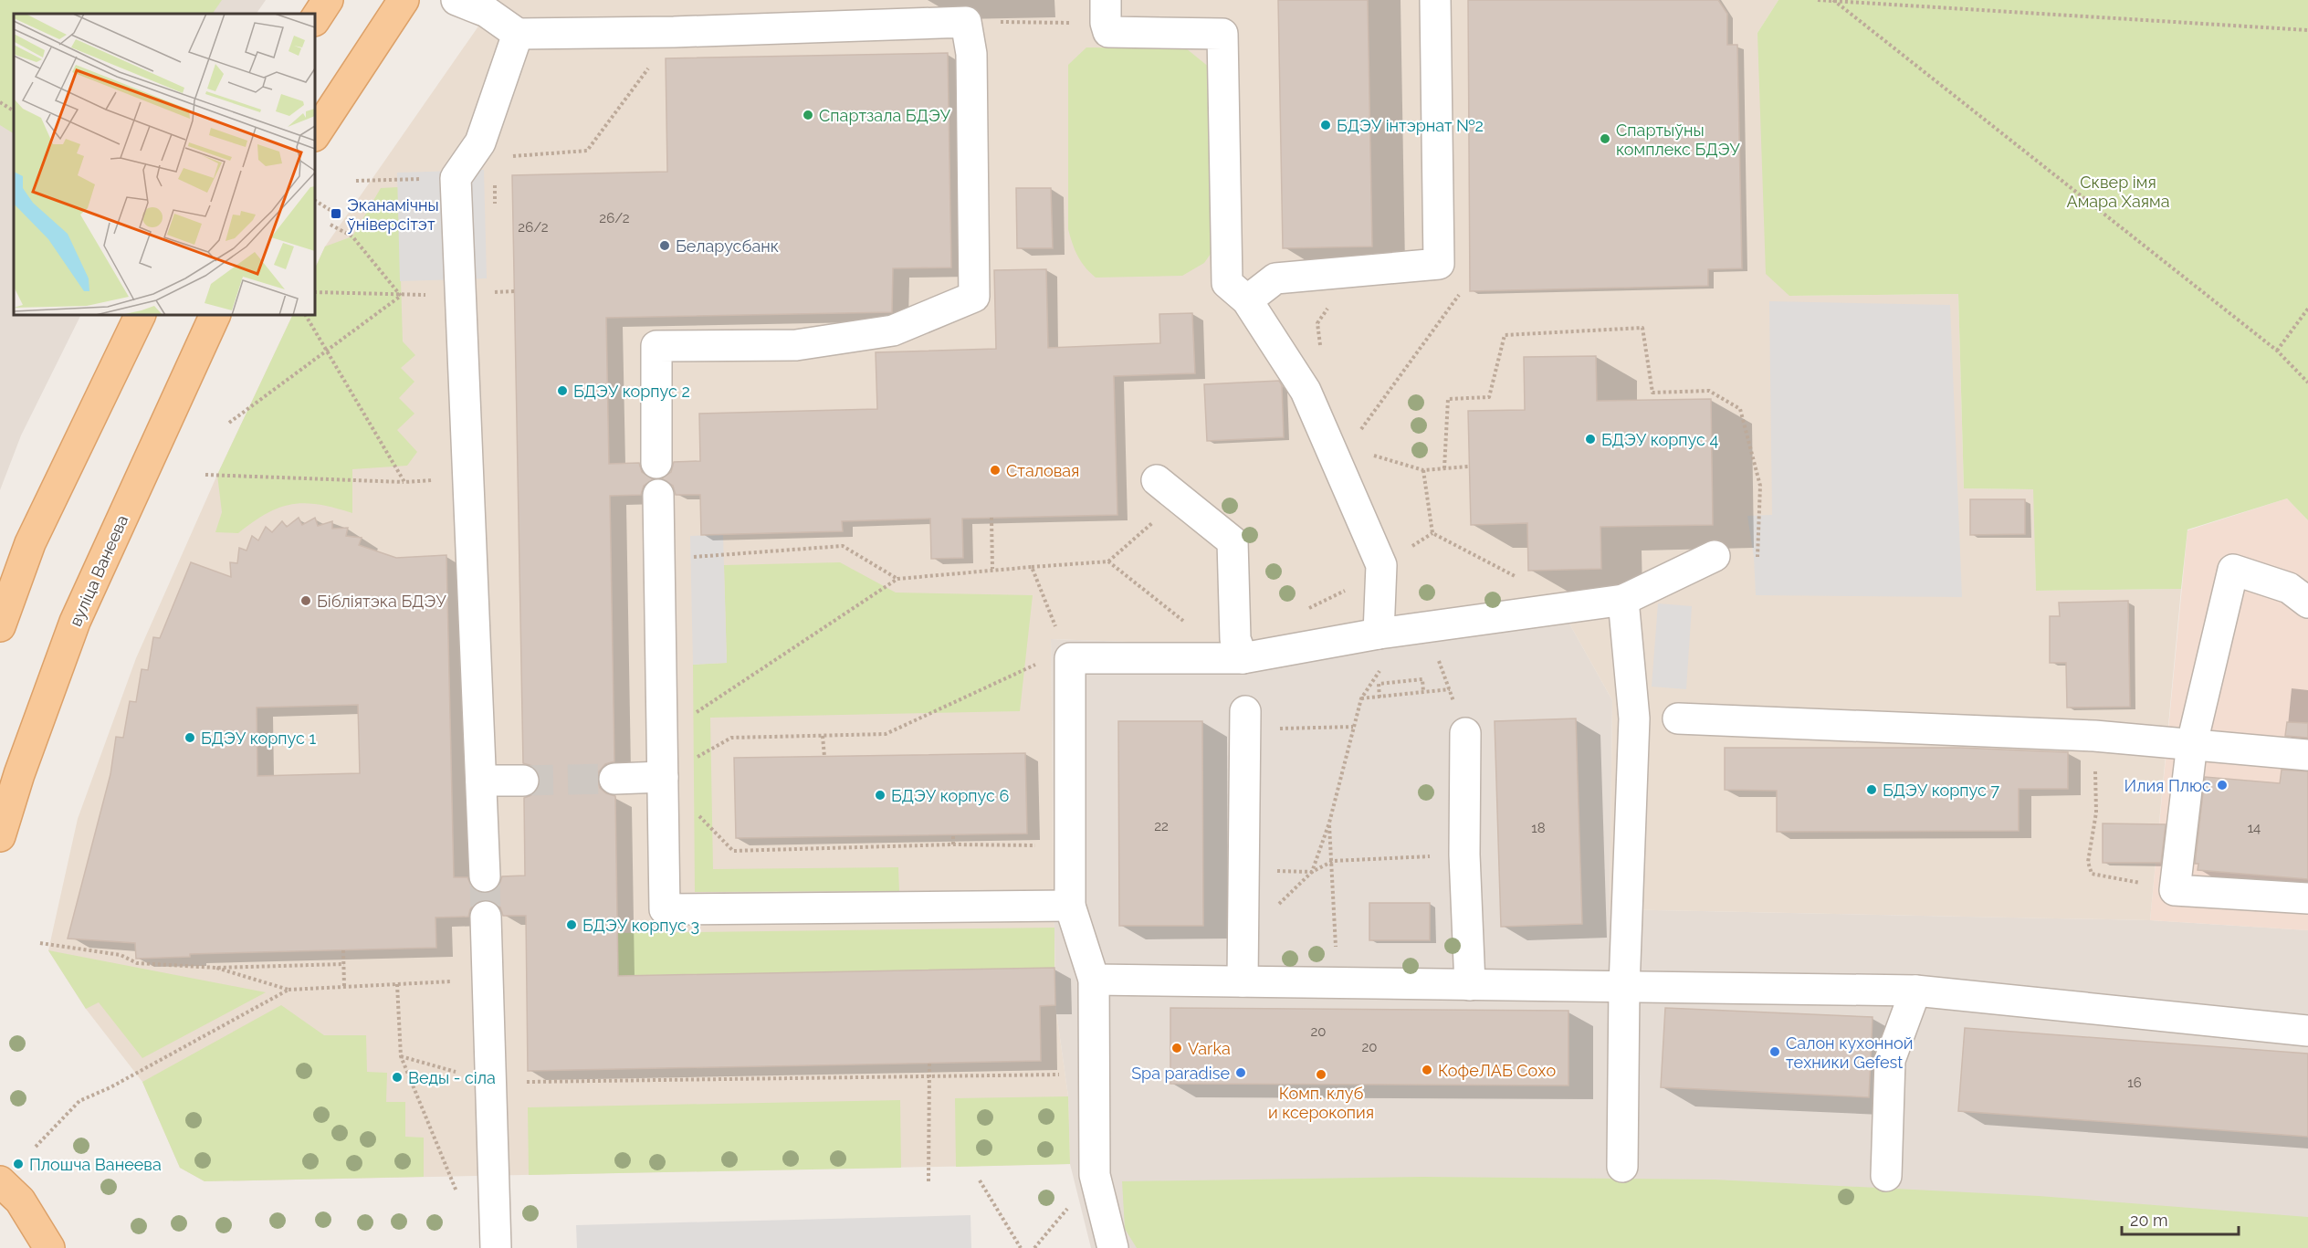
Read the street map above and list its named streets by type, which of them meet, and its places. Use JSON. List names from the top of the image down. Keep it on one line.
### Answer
{"streets":{"main road":["вуліца Ванеева"]},"parks":["Сквер імя Амара Хаяма"],"places":{"other":["Спартзала БДЭУ","БДЭУ інтэрнат №2","Спартыўны комплекс БДЭУ","Беларусбанк","БДЭУ корпус 2","БДЭУ корпус 4","Сталовая","Бібліятэка БДЭУ","БДЭУ корпус 1","Илия Плюс","БДЭУ корпус 7","БДЭУ корпус 6","БДЭУ корпус 3","Varka","Салон кухонной техники Gefest","КофеЛАБ Сохо","Spa paradise","Комп. клуб и ксерокопия","Веды - сіла","Плошча Ванеева"],"transit":["Эканамічны ўніверсітэт"]},"house_numbers":["26/2","26/2","22","18","14","20","20","16"],"scale_bar":"20 m"}
